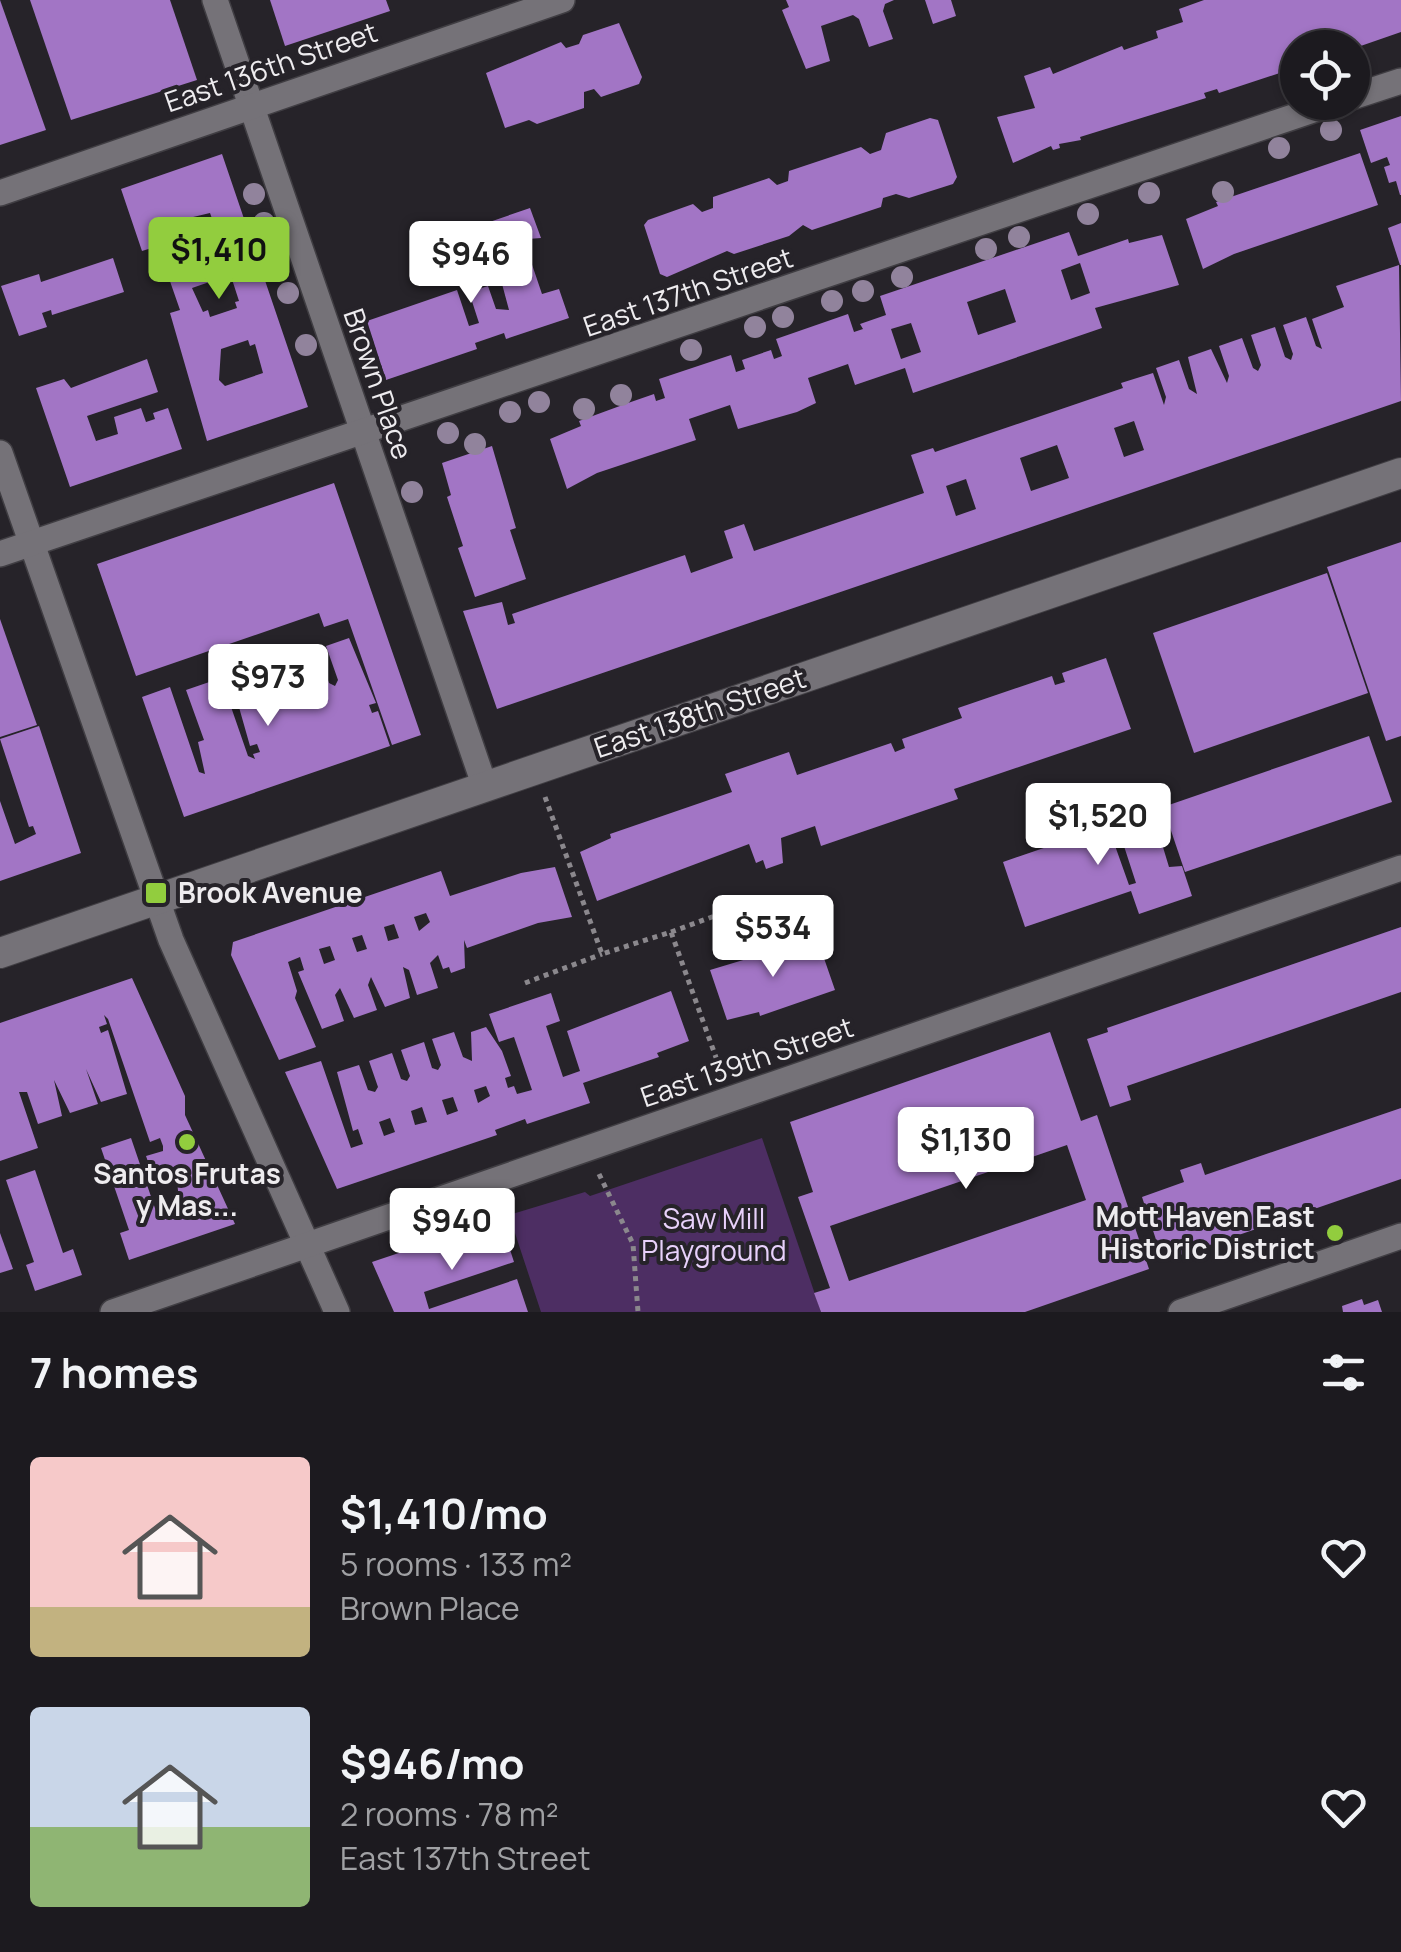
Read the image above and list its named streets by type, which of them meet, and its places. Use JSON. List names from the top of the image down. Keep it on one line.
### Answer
{"streets":{"main road":["East 138th Street"],"street":["East 136th Street","East 137th Street","Brown Place","East 139th Street"]},"crossings":[["East 136th Street","Brown Place"],["East 137th Street","Brown Place"],["Brown Place","East 138th Street"]],"parks":["Saw Mill Playground"],"places":{"transit":["Brook Avenue"],"other":["Santos Frutas y Mas...","Mott Haven East Historic District"]},"page":{"price":["$1,410","$946","$973","$1,520","$534","$1,130","$940"],"heading":"7 homes","list":[{"name":"$1,410/mo","note":"5 rooms · 133 m² · Brown Place"},{"name":"$946/mo","note":"2 rooms · 78 m² · East 137th Street"}]}}
